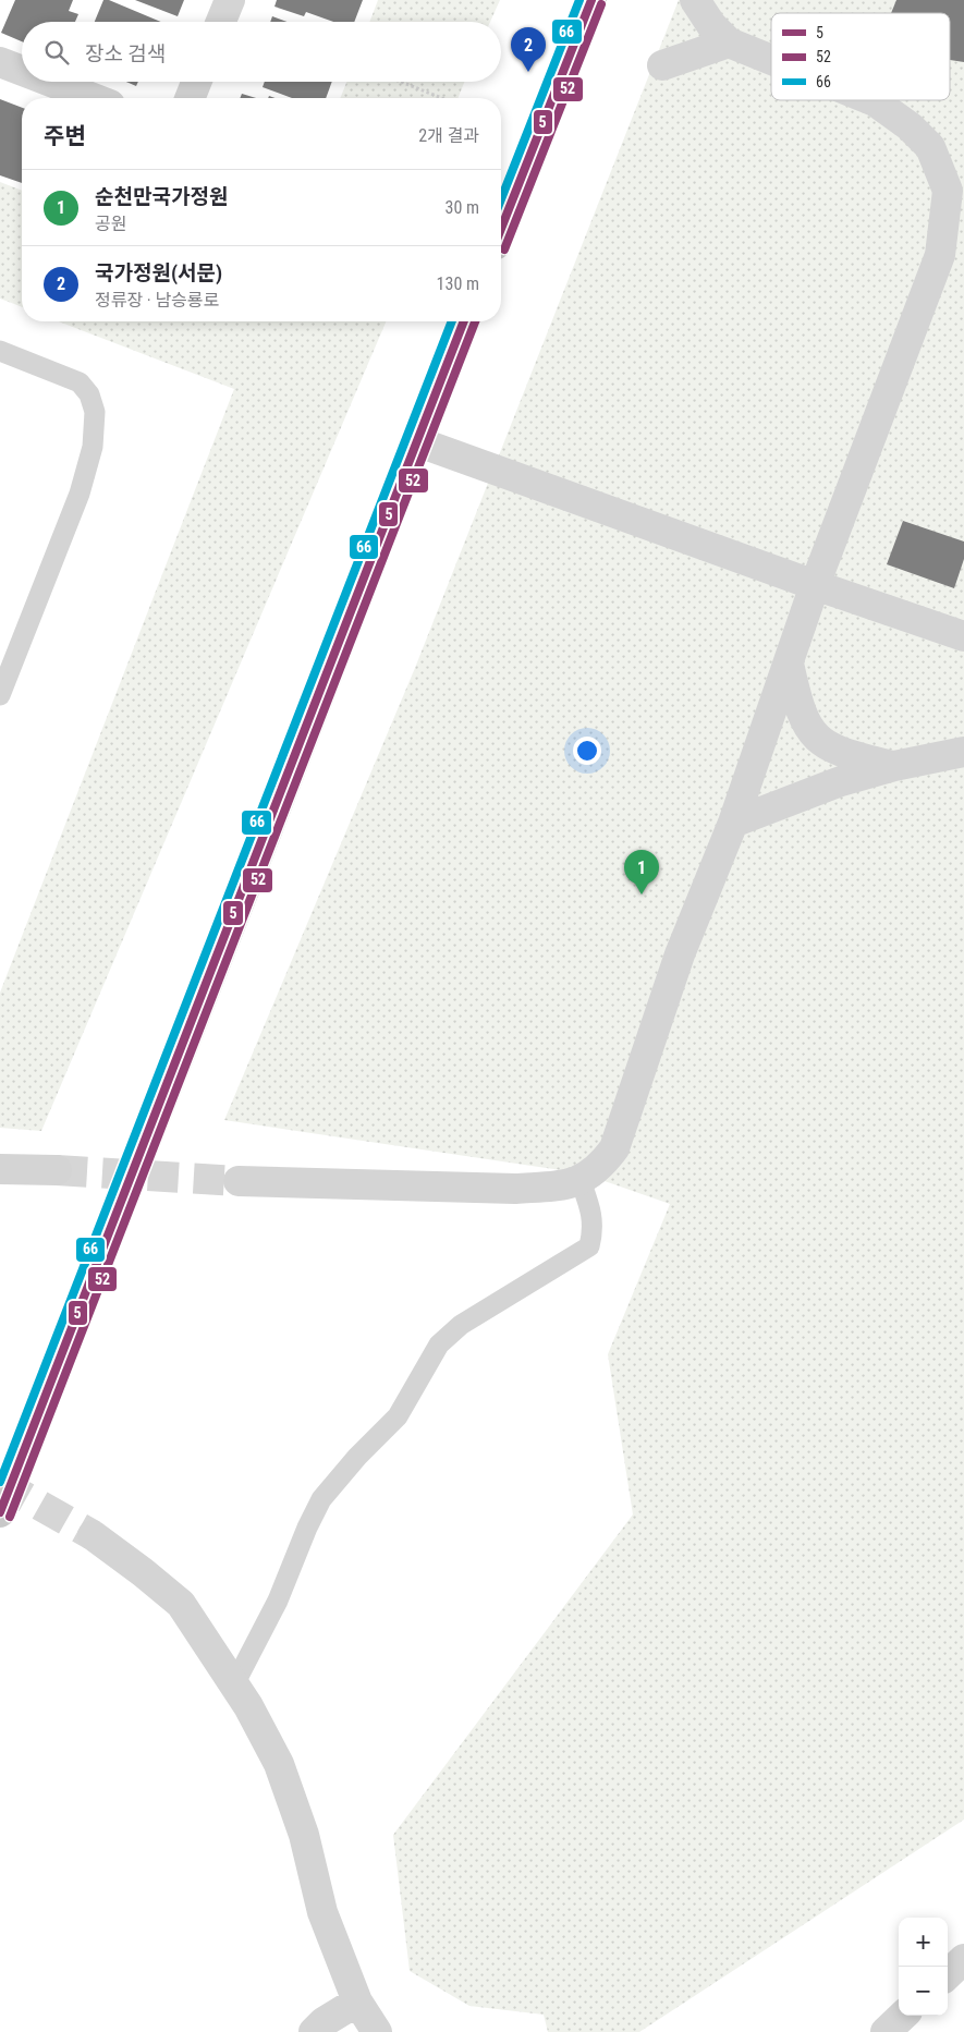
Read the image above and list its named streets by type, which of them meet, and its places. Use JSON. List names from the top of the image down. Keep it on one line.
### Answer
{"lines":["transit line 5","transit line 66","transit line 52"],"legend":["5","52","66"],"page":{"search":"장소 검색","pins":["2","1"],"heading":["주변","2개 결과"],"list":[{"mark":"1","name":"순천만국가정원","note":"공원","value":"30 m"},{"mark":"2","name":"국가정원(서문)","note":"정류장 · 남승룡로","value":"130 m"}],"map_buttons":["+","−"]}}
